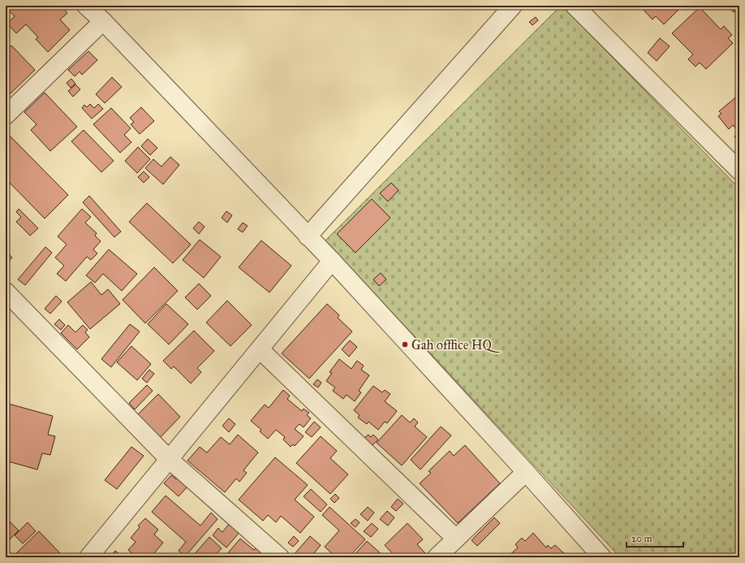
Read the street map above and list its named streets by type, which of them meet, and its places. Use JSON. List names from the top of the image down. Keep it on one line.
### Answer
{"places":["Gah offfice HQ"],"scale_bar":"20 m"}
